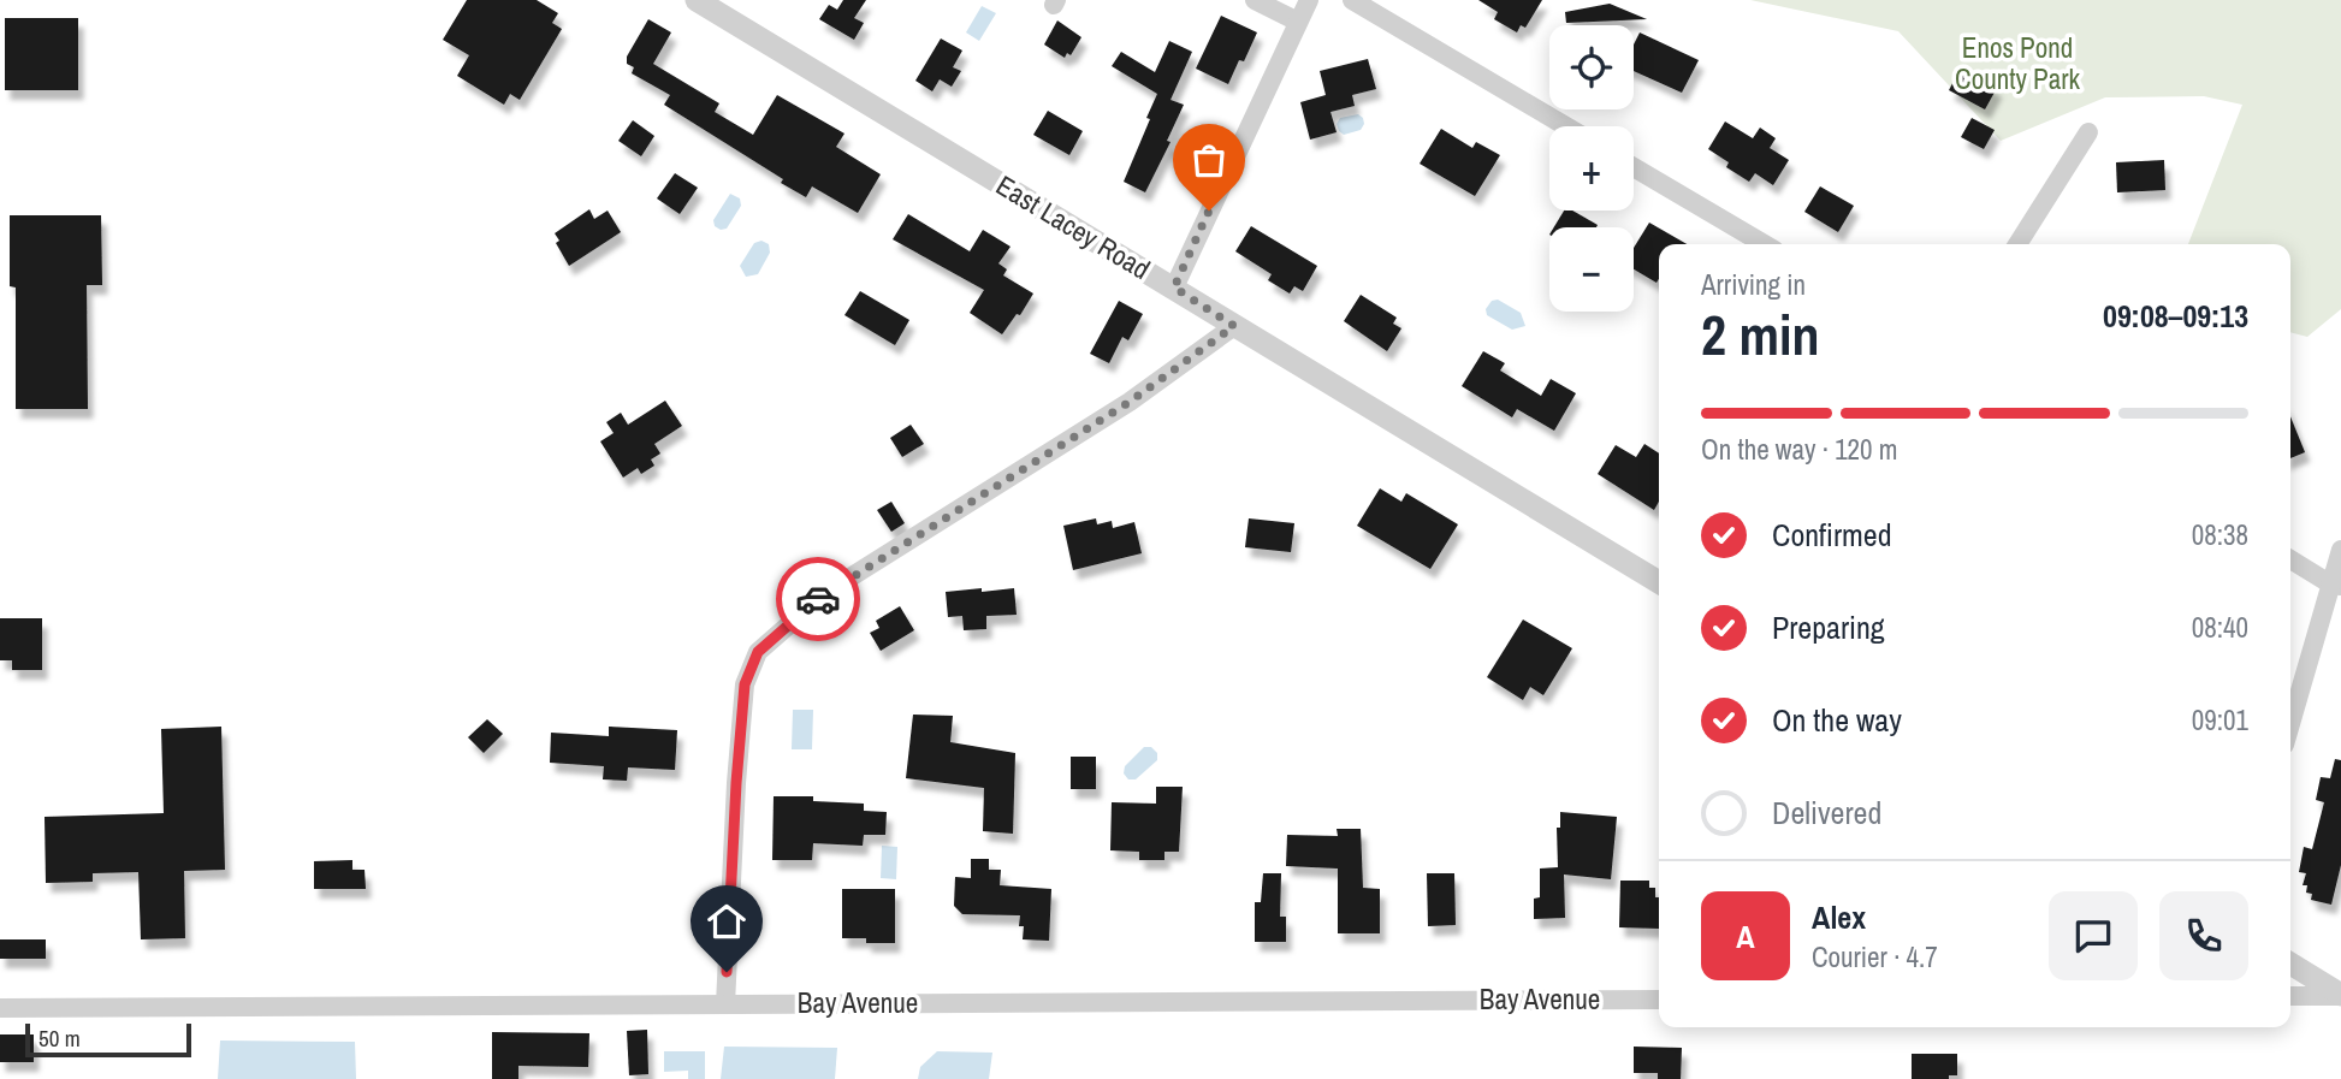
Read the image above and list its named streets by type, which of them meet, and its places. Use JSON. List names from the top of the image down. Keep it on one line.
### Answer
{"streets":{"street":["East Lacey Road","Bay Avenue"]},"parks":["Enos Pond County Park"],"scale_bar":"50 m","page":{"map_buttons":["+","−"],"heading":["2 min","Arriving in","09:08–09:13"],"panel":["Alex","Courier · 4.7"],"bar":"On the way · 120 m","list":[["Confirmed","08:38"],["Preparing","08:40"],["On the way","09:01"],"Delivered"],"round":"A","scale":"50 m"}}
